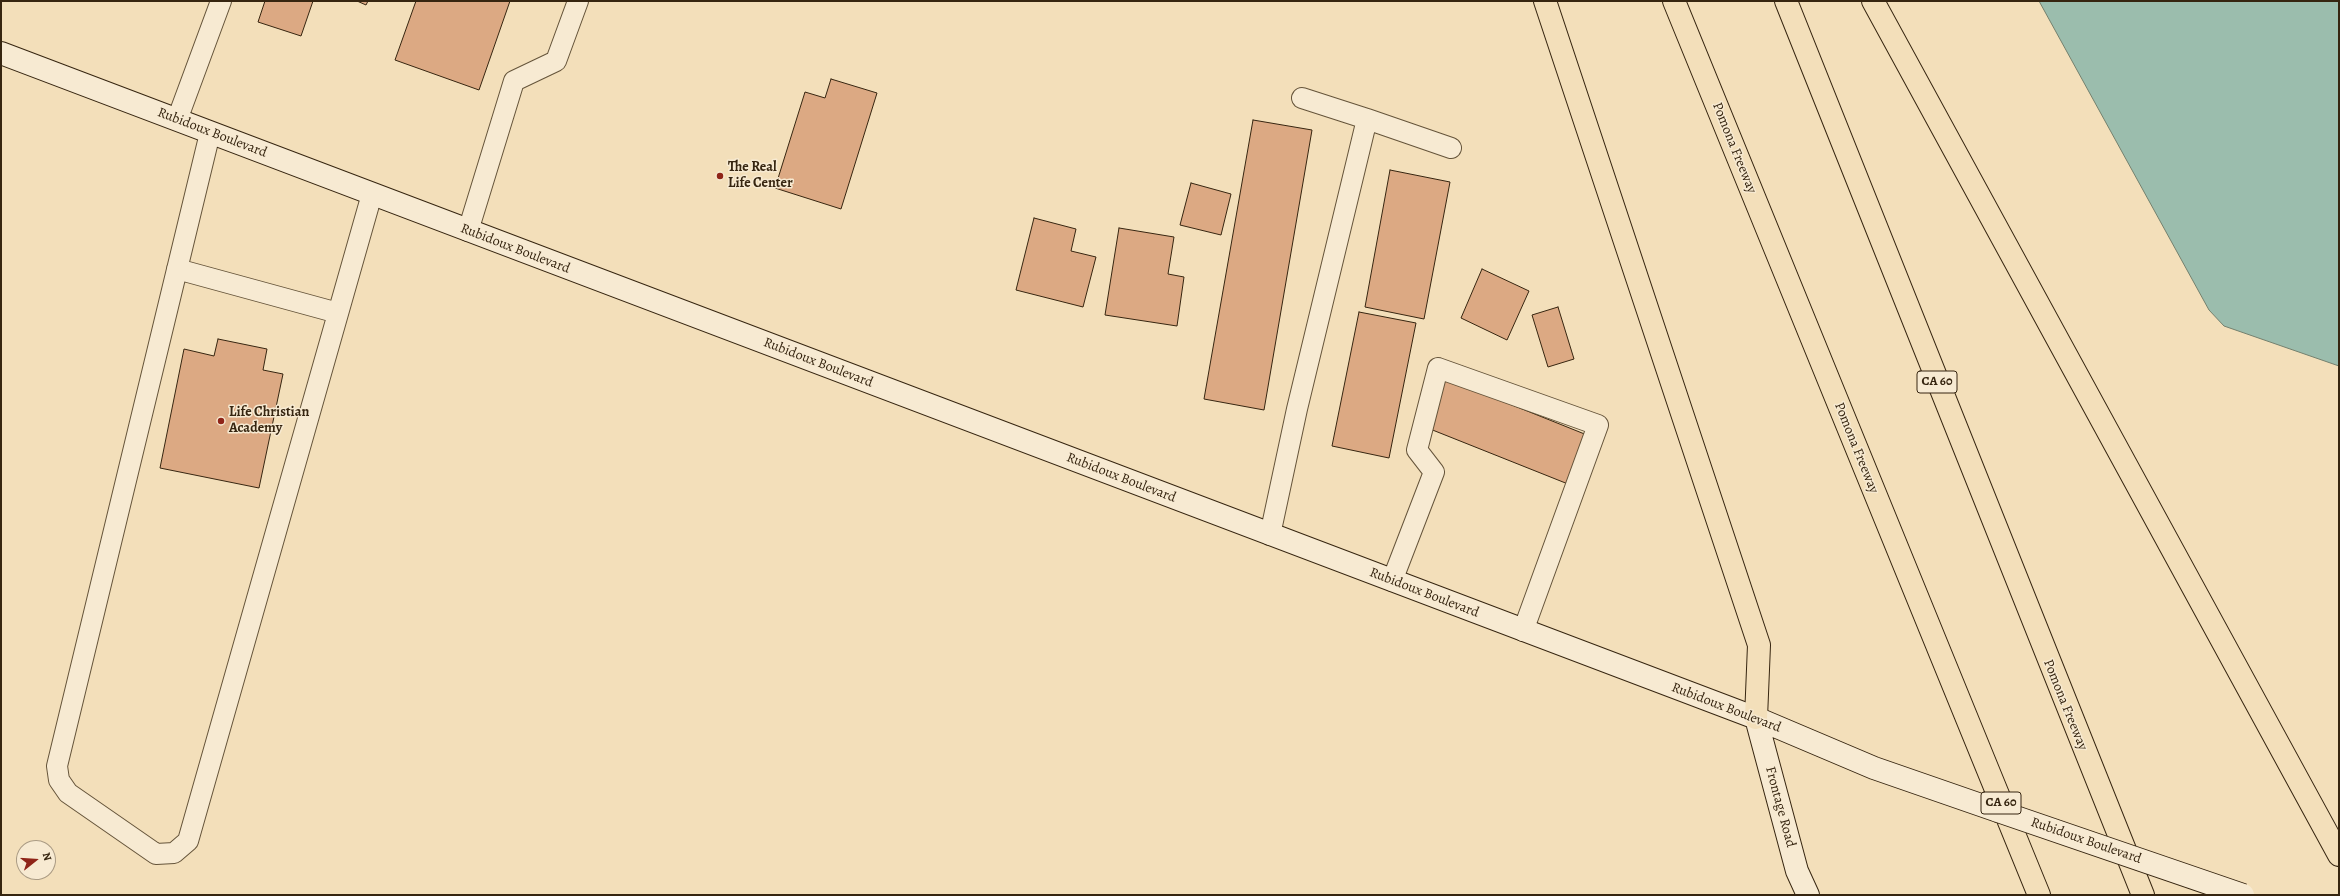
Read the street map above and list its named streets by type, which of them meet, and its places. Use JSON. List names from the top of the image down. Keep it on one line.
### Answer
{"streets":{"highway":["Pomona Freeway","CA 60"],"main road":["Rubidoux Boulevard","Frontage Road"]},"crossings":[["Rubidoux Boulevard","Frontage Road"]],"places":["The Real Life Center","Life Christian Academy"],"north":"right"}
